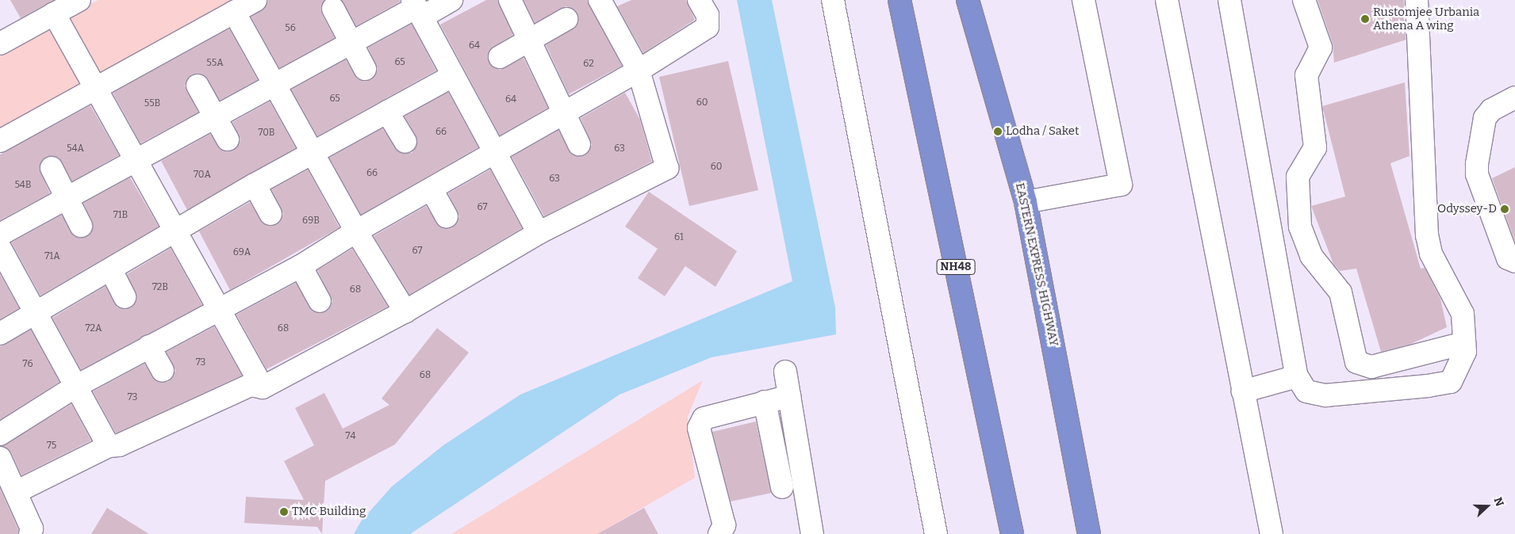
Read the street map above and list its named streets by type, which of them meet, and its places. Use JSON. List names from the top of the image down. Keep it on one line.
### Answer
{"streets":{"highway":["EASTERN EXPRESS HIGHWAY","NH48"]},"places":["Rustomjee Urbania Athena A wing","Lodha / Saket","Odyssey-D","TMC Building"],"house_numbers":["56","64","65","55A","62","65","64","60","55B","66","70B","54A","63","60","66","70A","63","54B","67","71B","69B","61","67","69A","71A","72B","68","72A","68","73","76","68","73","74","75"],"north":"right"}
